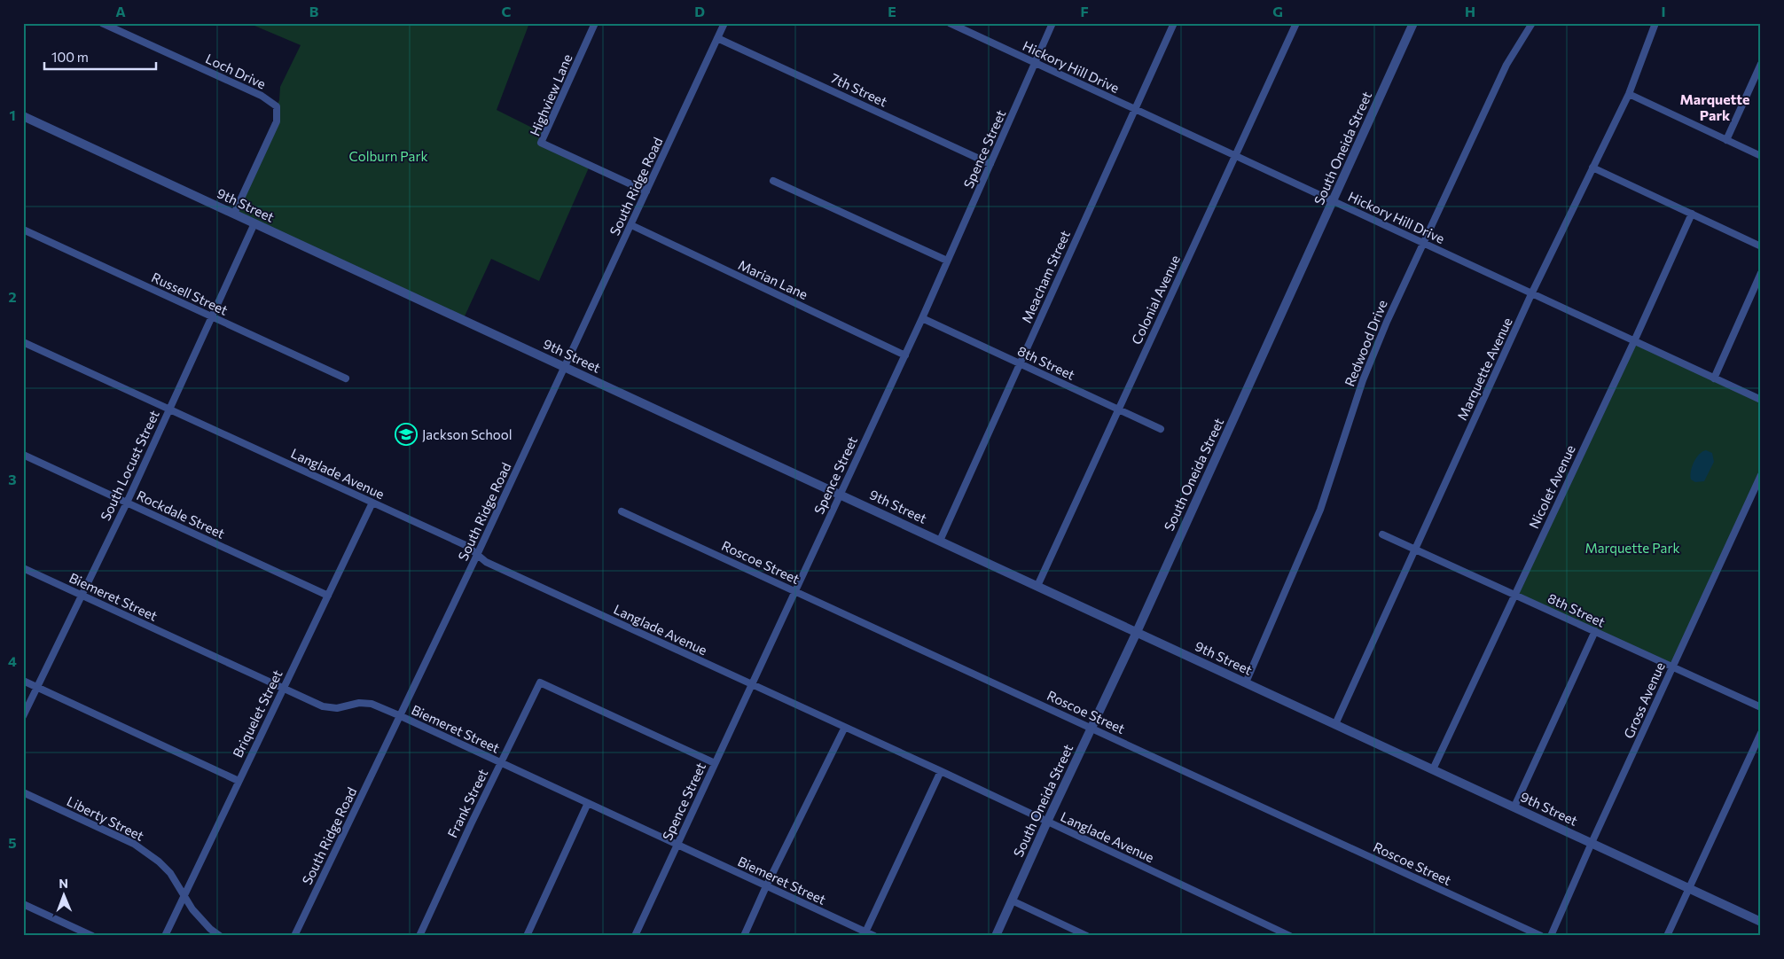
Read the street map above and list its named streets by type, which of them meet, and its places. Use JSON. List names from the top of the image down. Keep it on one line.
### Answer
{"streets":{"street":["Hickory Hill Drive","Loch Drive","7th Street","Highview Lane","South Oneida Street","Spence Street","South Ridge Road","9th Street","Meacham Street","Marian Lane","Russell Street","Colonial Avenue","Redwood Drive","8th Street","Marquette Avenue","South Locust Street","Langlade Avenue","Nicolet Avenue","Rockdale Street","Roscoe Street","Biemeret Street","Gross Avenue","Briquelet Street","Frank Street","Liberty Street"]},"crossings":[["Hickory Hill Drive","South Oneida Street"],["Hickory Hill Drive","Spence Street"],["Hickory Hill Drive","Meacham Street"],["Hickory Hill Drive","Colonial Avenue"],["Hickory Hill Drive","Redwood Drive"],["Hickory Hill Drive","Marquette Avenue"],["Hickory Hill Drive","Nicolet Avenue"],["Loch Drive","9th Street"],["7th Street","Spence Street"],["7th Street","South Ridge Road"],["Highview Lane","South Ridge Road"],["South Oneida Street","9th Street"],["South Oneida Street","Langlade Avenue"],["South Oneida Street","Roscoe Street"],["Spence Street","9th Street"],["Spence Street","Marian Lane"],["Spence Street","8th Street"],["Spence Street","Langlade Avenue"],["Spence Street","Roscoe Street"],["Spence Street","Biemeret Street"],["Spence Street","Frank Street"],["South Ridge Road","9th Street"],["South Ridge Road","Marian Lane"],["South Ridge Road","Langlade Avenue"],["South Ridge Road","Biemeret Street"],["9th Street","Meacham Street"],["9th Street","Colonial Avenue"],["9th Street","Redwood Drive"],["9th Street","Marquette Avenue"],["9th Street","South Locust Street"],["9th Street","Nicolet Avenue"],["9th Street","Gross Avenue"],["Meacham Street","8th Street"],["Russell Street","South Locust Street"],["Colonial Avenue","8th Street"],["8th Street","Marquette Avenue"],["8th Street","Nicolet Avenue"],["8th Street","Gross Avenue"],["South Locust Street","Langlade Avenue"],["South Locust Street","Rockdale Street"],["South Locust Street","Biemeret Street"],["Langlade Avenue","Briquelet Street"],["Rockdale Street","Briquelet Street"],["Biemeret Street","Briquelet Street"],["Biemeret Street","Frank Street"],["Briquelet Street","Liberty Street"]],"districts":["Marquette Park"],"parks":["Colburn Park","Marquette Park"],"places":{"school or university":["Jackson School"]},"scale_bar":"100 m","north":"top","grid":{"columns":["A","B","C","D","E","F","G","H","I"],"rows":["1","2","3","4","5"]}}
